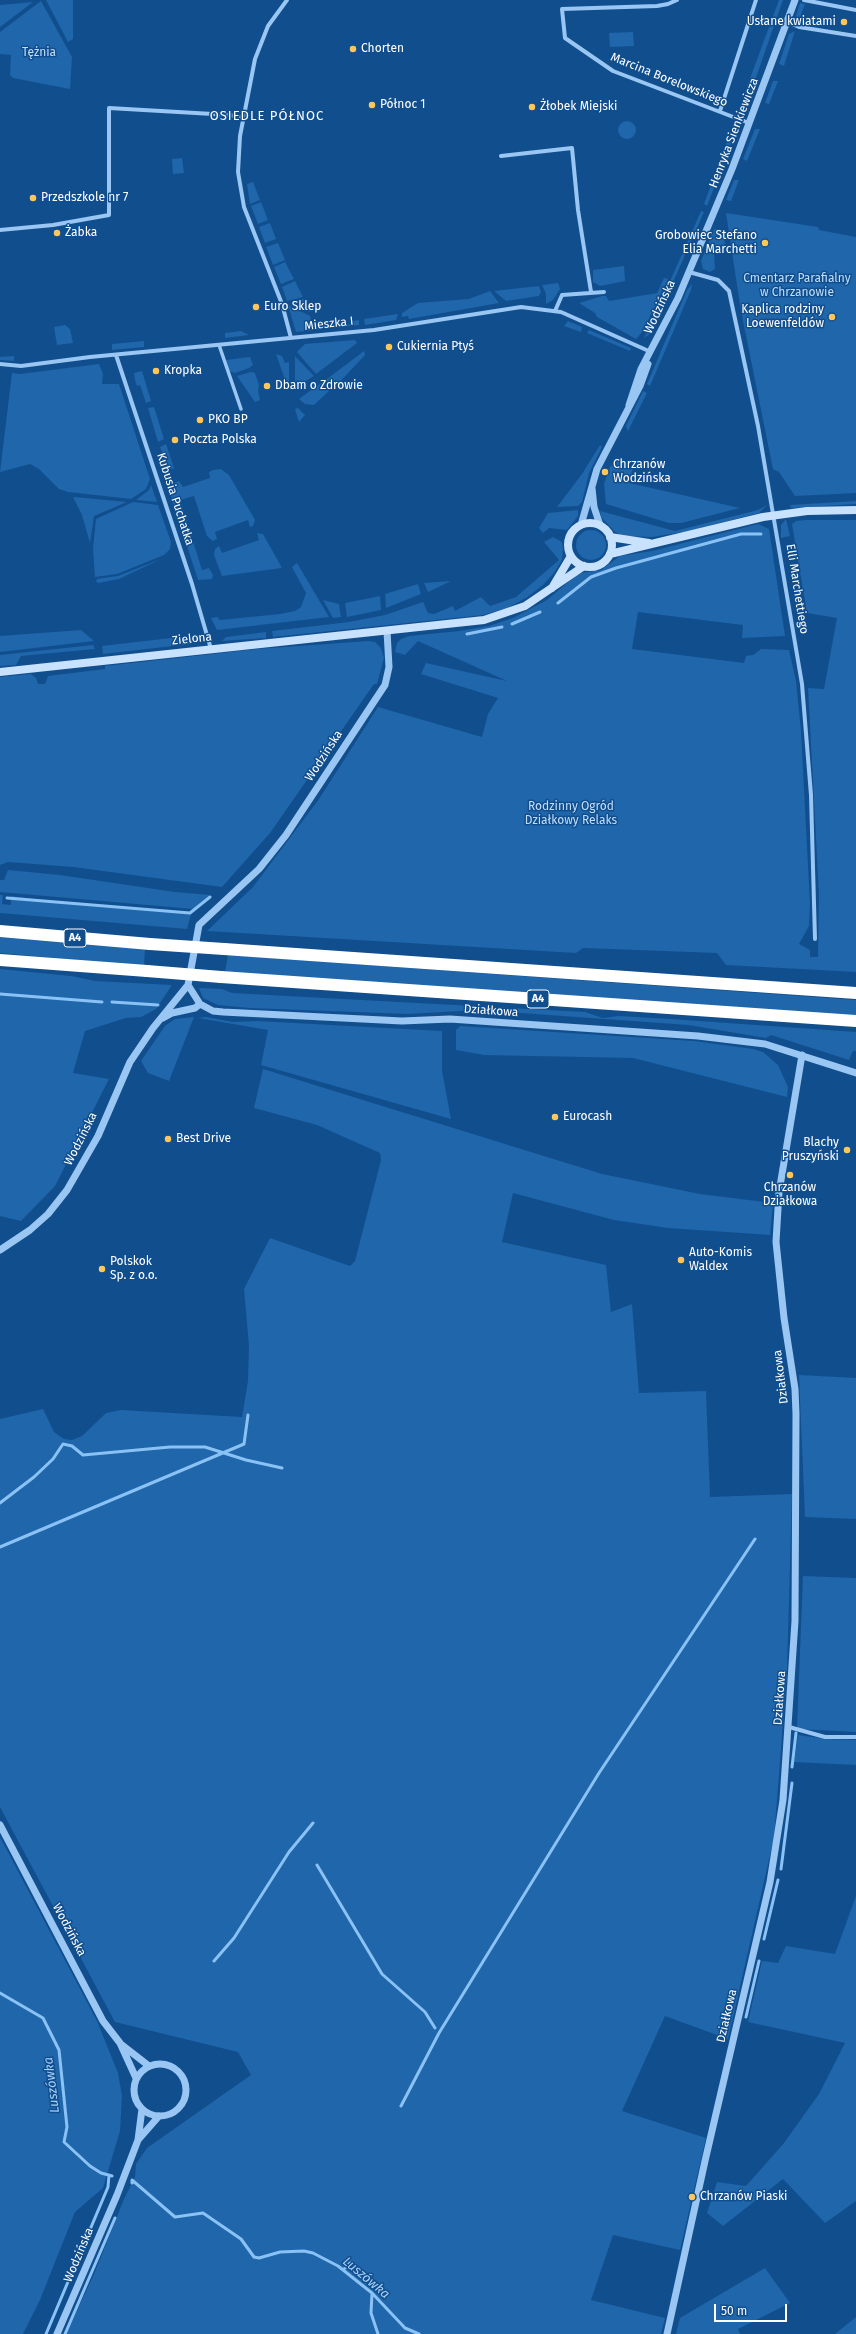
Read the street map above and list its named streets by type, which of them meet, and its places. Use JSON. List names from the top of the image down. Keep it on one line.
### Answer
{"streets":{"highway":["A4"],"main road":["Zielona"],"street":["Marcina Borelowskiego","Henryka Sienkiewicza","Wodzińska","Mieszka I","Kubusia Puchatka","Elli Marchettiego","Działkowa"]},"crossings":[["Marcina Borelowskiego","Henryka Sienkiewicza"],["Henryka Sienkiewicza","Wodzińska"],["Henryka Sienkiewicza","Elli Marchettiego"],["Wodzińska","Mieszka I"],["Wodzińska","Elli Marchettiego"],["Wodzińska","Zielona"],["Mieszka I","Kubusia Puchatka"],["Kubusia Puchatka","Zielona"]],"districts":["OSIEDLE PÓŁNOC"],"water":["Luszówka"],"parks":["Tężnia","Cmentarz Parafialny w Chrzanowie","Rodzinny Ogród Działkowy Relaks"],"places":["Usłane kwiatami","Chorten","Północ 1","Żłobek Miejski","Przedszkole nr 7","Żabka","Grobowiec Stefano Elia Marchetti","Euro Sklep","Kaplica rodziny Loewenfeldów","Cukiernia Ptyś","Kropka","Dbam o Zdrowie","PKO BP","Poczta Polska","Chrzanów Wodzińska","Eurocash","Best Drive","Blachy Pruszyński","Chrzanów Działkowa","Auto-Komis Waldex","Polskok Sp. z o.o.","Chrzanów Piaski"],"scale_bar":"50 m"}
